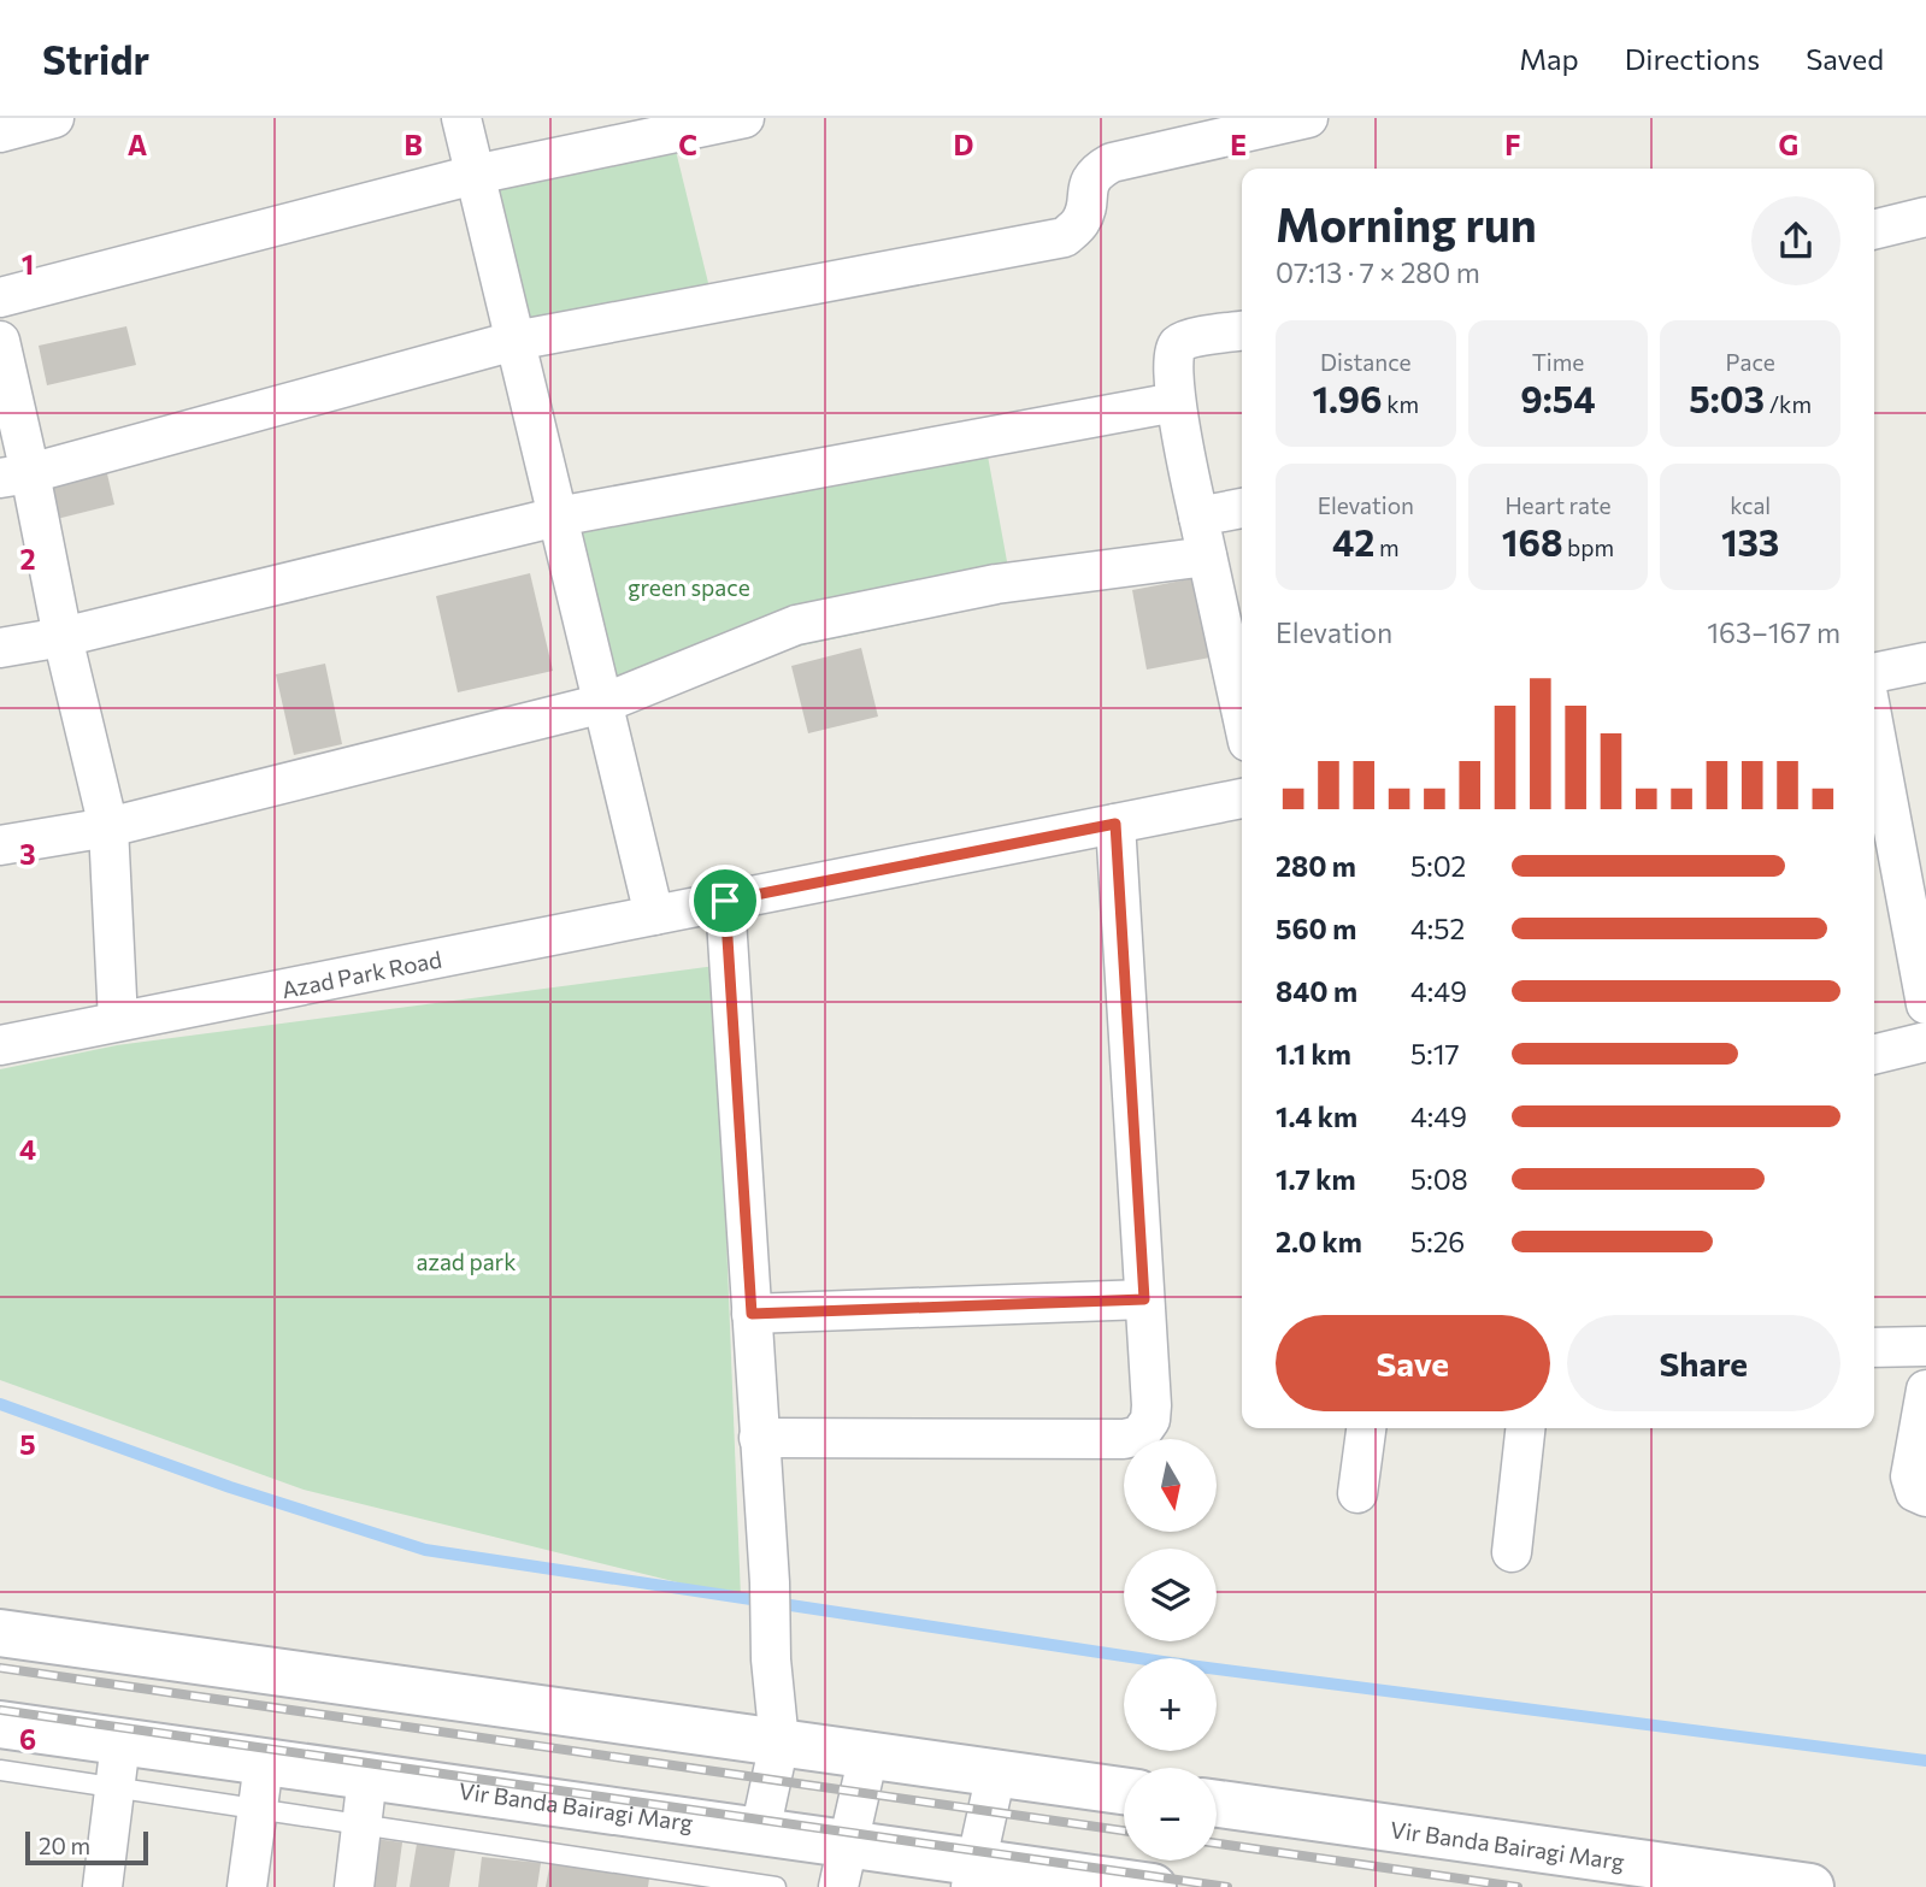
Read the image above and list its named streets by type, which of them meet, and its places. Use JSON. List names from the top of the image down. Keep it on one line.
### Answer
{"streets":{"main road":["Vir Banda Bairagi Marg"],"street":["Azad Park Road"]},"parks":["green space","azad park"],"scale_bar":"20 m","north":"bottom","page":{"header":"Stridr","nav":["Map","Directions","Saved"],"heading":["Morning run","07:13 · 7 × 280 m"],"stats":[["Distance","1.96 km"],["Time","9:54"],["Pace","5:03 /km"],["Elevation","42 m"],["Heart rate","168 bpm"],["kcal","133"]],"chart":["Elevation","163–167 m"],"list":[{"name":"280 m","note":"5:02"},{"name":"560 m","note":"4:52"},{"name":"840 m","note":"4:49"},{"name":"1.1 km","note":"5:17"},{"name":"1.4 km","note":"4:49"},{"name":"1.7 km","note":"5:08"},{"name":"2.0 km","note":"5:26"}],"buttons":["Save","Share"],"map_buttons":["+","−"],"scale":"20 m"},"grid":{"columns":["A","B","C","D","E","F","G"],"rows":["1","2","3","4","5","6"]}}
